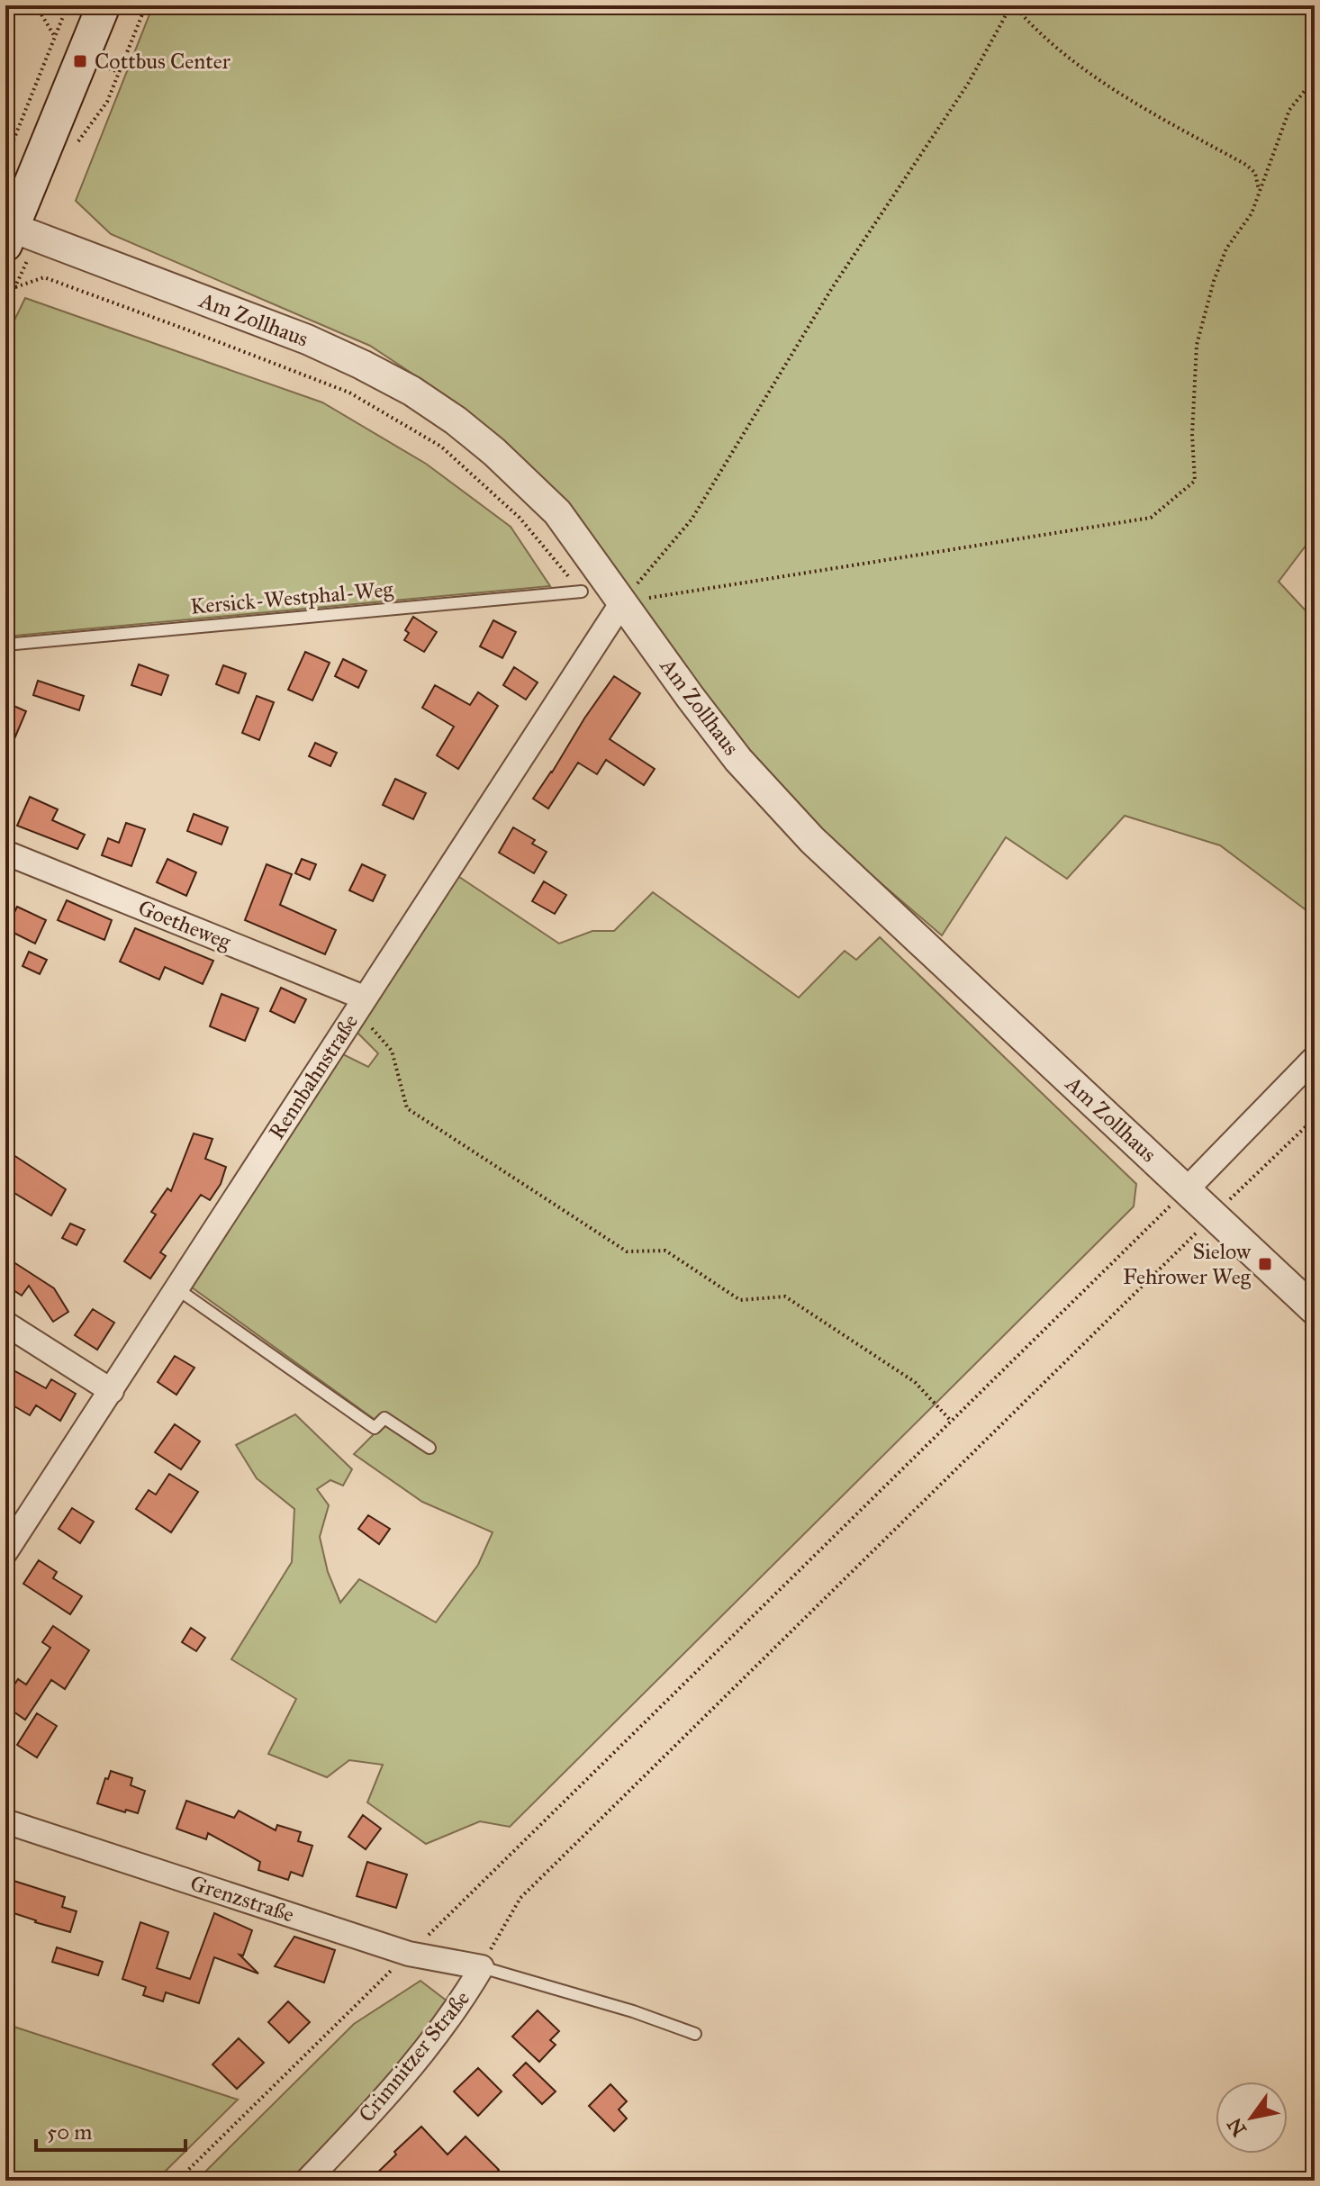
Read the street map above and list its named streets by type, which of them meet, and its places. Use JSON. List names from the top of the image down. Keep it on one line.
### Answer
{"streets":{"street":["Am Zollhaus","Goetheweg","Rennbahnstraße","Grenzstraße","Crimnitzer Straße"],"lane":["Kersick-Westphal-Weg"]},"crossings":[["Am Zollhaus","Rennbahnstraße"],["Goetheweg","Rennbahnstraße"],["Grenzstraße","Crimnitzer Straße"]],"places":{"transit":["Cottbus Center","Sielow Fehrower Weg"]},"scale_bar":"50 m","north":"bottom left"}
